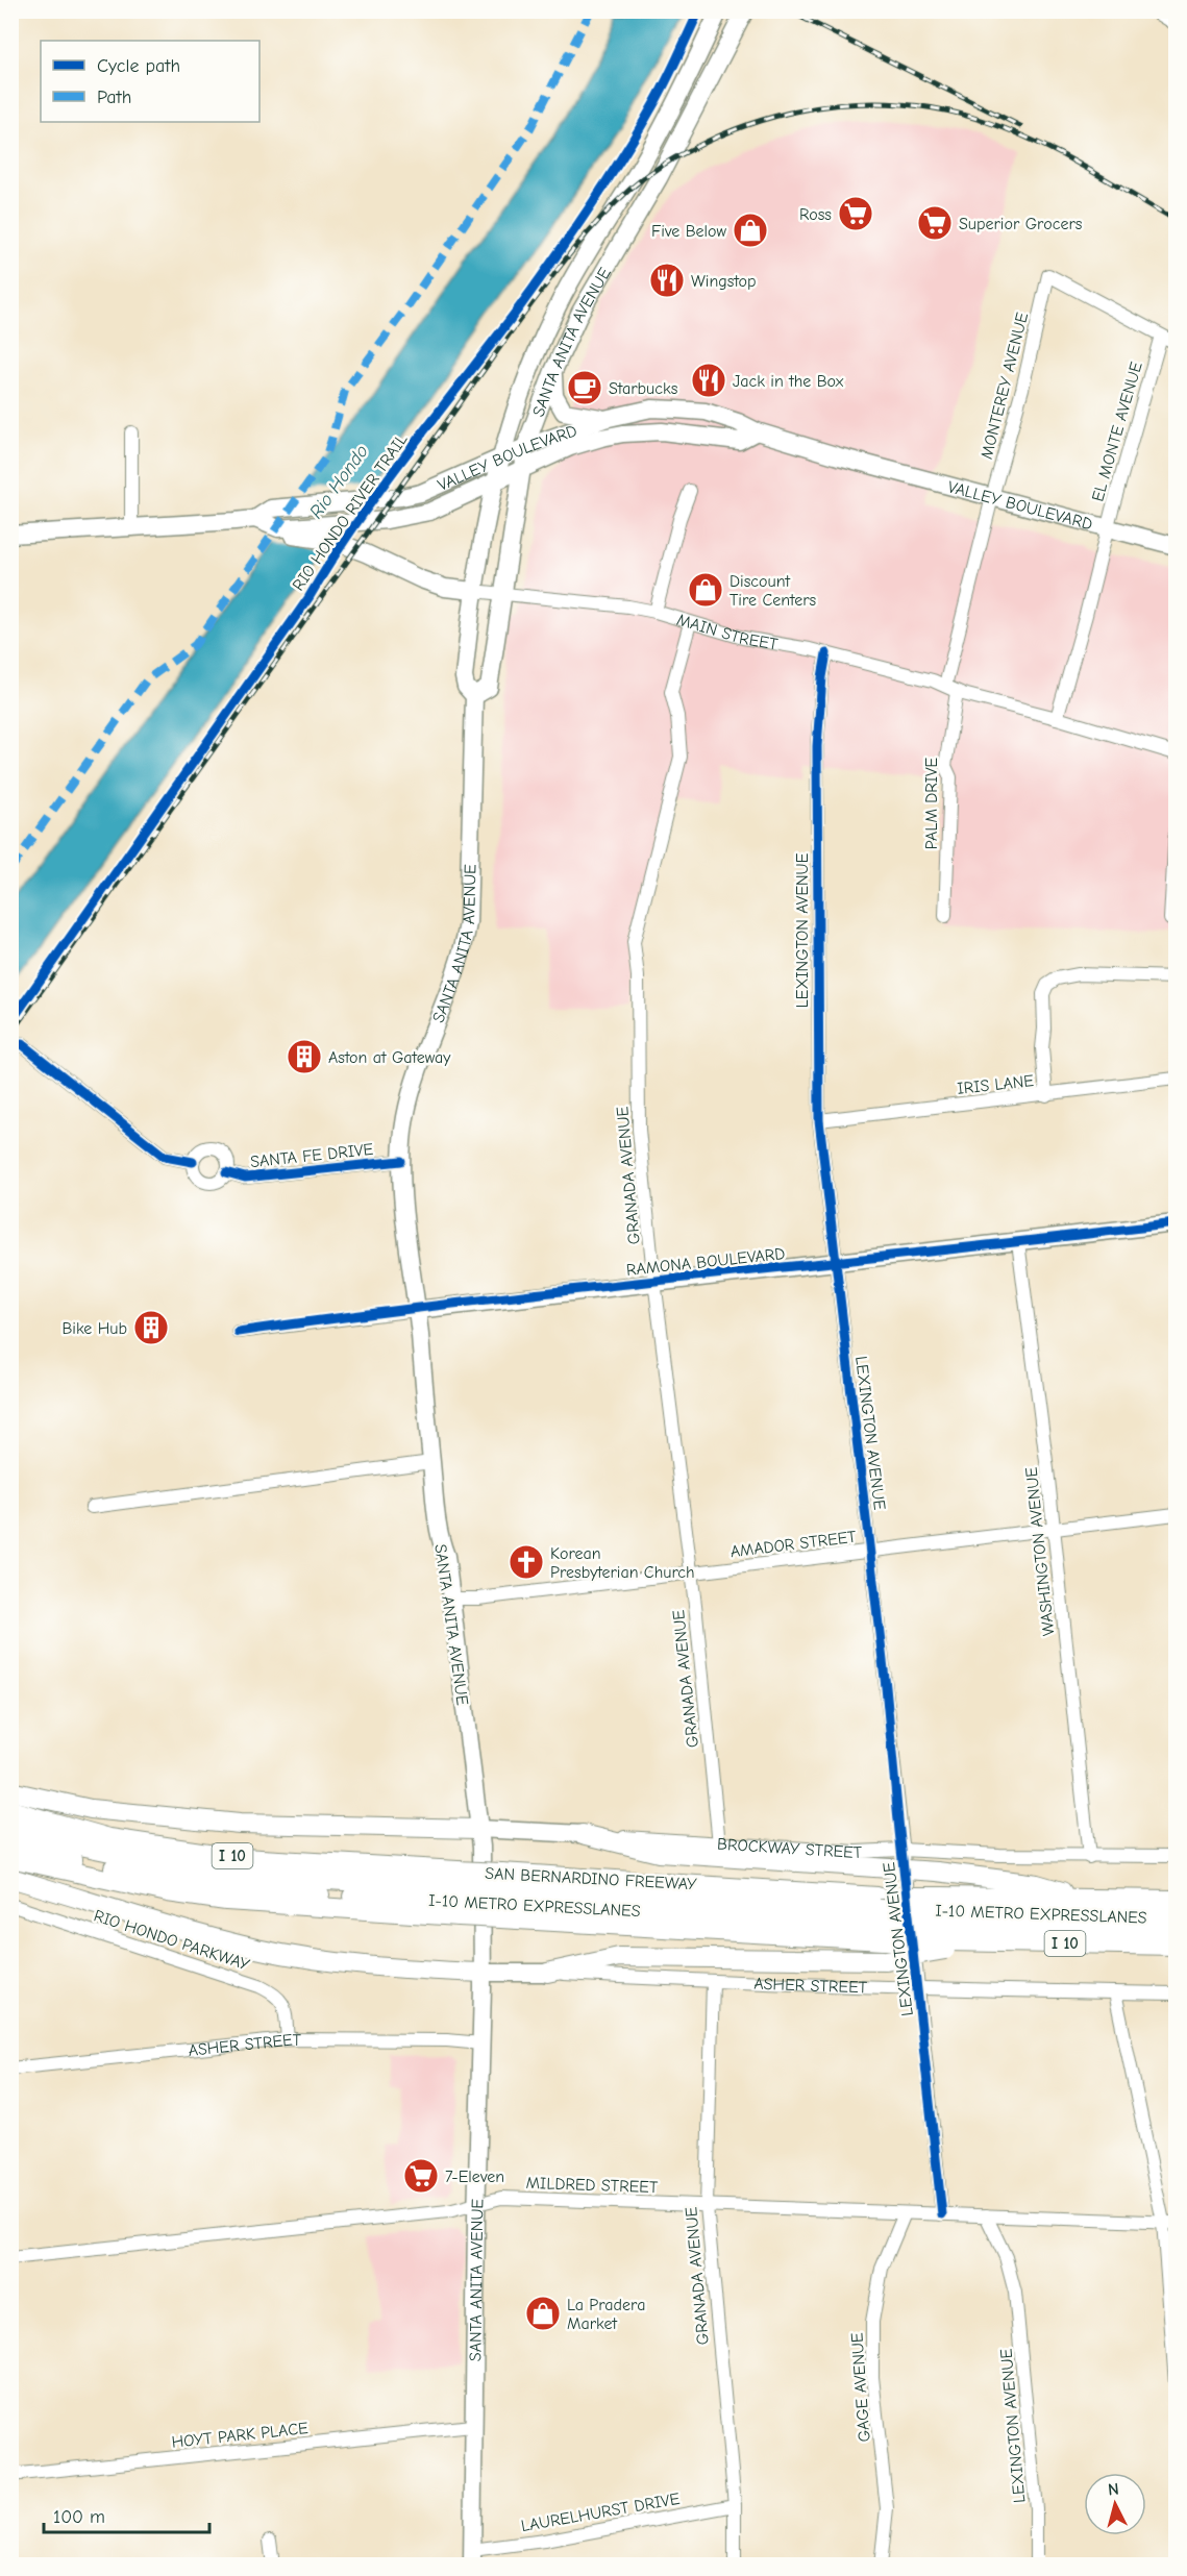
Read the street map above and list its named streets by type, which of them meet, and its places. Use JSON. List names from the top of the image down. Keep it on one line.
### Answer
{"streets":{"highway":["I 10","SAN BERNARDINO FREEWAY","I-10 METRO EXPRESSLANES"],"main road":["SANTA ANITA AVENUE","VALLEY BOULEVARD","MAIN STREET","RAMONA BOULEVARD","BROCKWAY STREET","ASHER STREET"],"street":["MONTEREY AVENUE","EL MONTE AVENUE","PALM DRIVE","LEXINGTON AVENUE","IRIS LANE","SANTA FE DRIVE","GRANADA AVENUE","AMADOR STREET","WASHINGTON AVENUE","RIO HONDO PARKWAY","MILDRED STREET","GAGE AVENUE","HOYT PARK PLACE","LAURELHURST DRIVE"],"cycle path":["RIO HONDO RIVER TRAIL"]},"crossings":[["SANTA ANITA AVENUE","VALLEY BOULEVARD"],["SANTA ANITA AVENUE","MAIN STREET"],["SANTA ANITA AVENUE","SANTA FE DRIVE"],["SANTA ANITA AVENUE","RAMONA BOULEVARD"],["SANTA ANITA AVENUE","AMADOR STREET"],["SANTA ANITA AVENUE","BROCKWAY STREET"],["SANTA ANITA AVENUE","ASHER STREET"],["SANTA ANITA AVENUE","MILDRED STREET"],["SANTA ANITA AVENUE","HOYT PARK PLACE"],["SANTA ANITA AVENUE","LAURELHURST DRIVE"],["MONTEREY AVENUE","EL MONTE AVENUE"],["MONTEREY AVENUE","VALLEY BOULEVARD"],["MONTEREY AVENUE","MAIN STREET"],["MONTEREY AVENUE","PALM DRIVE"],["EL MONTE AVENUE","VALLEY BOULEVARD"],["EL MONTE AVENUE","MAIN STREET"],["VALLEY BOULEVARD","MAIN STREET"],["MAIN STREET","PALM DRIVE"],["MAIN STREET","LEXINGTON AVENUE"],["MAIN STREET","GRANADA AVENUE"],["LEXINGTON AVENUE","IRIS LANE"],["LEXINGTON AVENUE","RAMONA BOULEVARD"],["LEXINGTON AVENUE","AMADOR STREET"],["LEXINGTON AVENUE","BROCKWAY STREET"],["LEXINGTON AVENUE","ASHER STREET"],["LEXINGTON AVENUE","MILDRED STREET"],["GRANADA AVENUE","RAMONA BOULEVARD"],["GRANADA AVENUE","AMADOR STREET"],["GRANADA AVENUE","BROCKWAY STREET"],["GRANADA AVENUE","ASHER STREET"],["GRANADA AVENUE","MILDRED STREET"],["GRANADA AVENUE","LAURELHURST DRIVE"],["RAMONA BOULEVARD","WASHINGTON AVENUE"],["AMADOR STREET","WASHINGTON AVENUE"],["WASHINGTON AVENUE","BROCKWAY STREET"],["SAN BERNARDINO FREEWAY","I-10 METRO EXPRESSLANES"],["RIO HONDO PARKWAY","ASHER STREET"],["MILDRED STREET","GAGE AVENUE"]],"water":["Rio Hondo"],"places":{"supermarket":["Ross","Superior Grocers","7-Eleven"],"shop":["Five Below","Discount Tire Centers","La Pradera Market"],"restaurant":["Wingstop","Jack in the Box"],"cafe":["Starbucks"],"building":["Aston at Gateway","Bike Hub"],"church":["Korean Presbyterian Church"]},"legend":["Cycle path","Path"],"scale_bar":"100 m","north":"top"}
